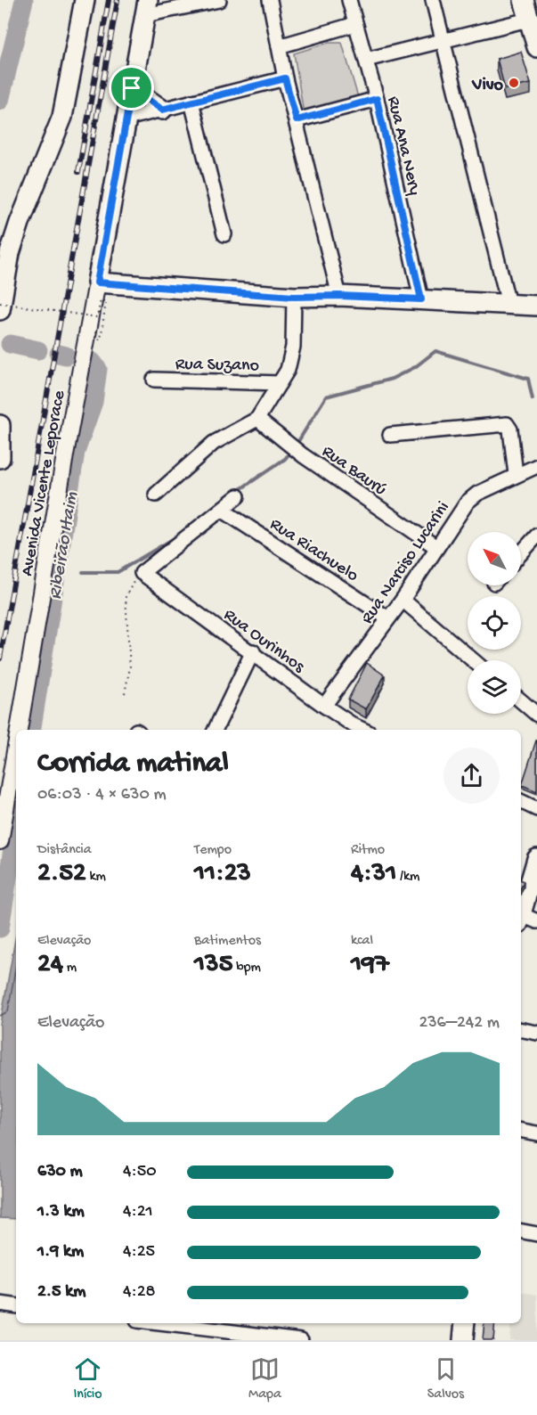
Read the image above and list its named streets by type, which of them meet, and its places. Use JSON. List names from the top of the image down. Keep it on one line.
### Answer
{"streets":{"street":["Rua Ana Nery","Rua Suzano","Rua Baurú","Avenida Vicente Leporace","Rua Riachuelo","Rua Narciso Lucarini","Rua Ourinhos"]},"crossings":[["Rua Baurú","Rua Narciso Lucarini"],["Rua Riachuelo","Rua Narciso Lucarini"],["Rua Narciso Lucarini","Rua Ourinhos"]],"water":["Ribeirão Itaim"],"places":["Vivo"],"north":"top left","page":{"heading":["Corrida matinal","06:03 · 4 × 630 m"],"stats":[["Distância","2.52 km"],["Tempo","11:23"],["Ritmo","4:31 /km"],["Elevação","24 m"],["Batimentos","135 bpm"],["kcal","197"]],"chart":["Elevação","236–242 m"],"list":[{"name":"630 m","note":"4:50"},{"name":"1.3 km","note":"4:21"},{"name":"1.9 km","note":"4:25"},{"name":"2.5 km","note":"4:28"}],"tabs":["Início","Mapa","Salvos"]}}
